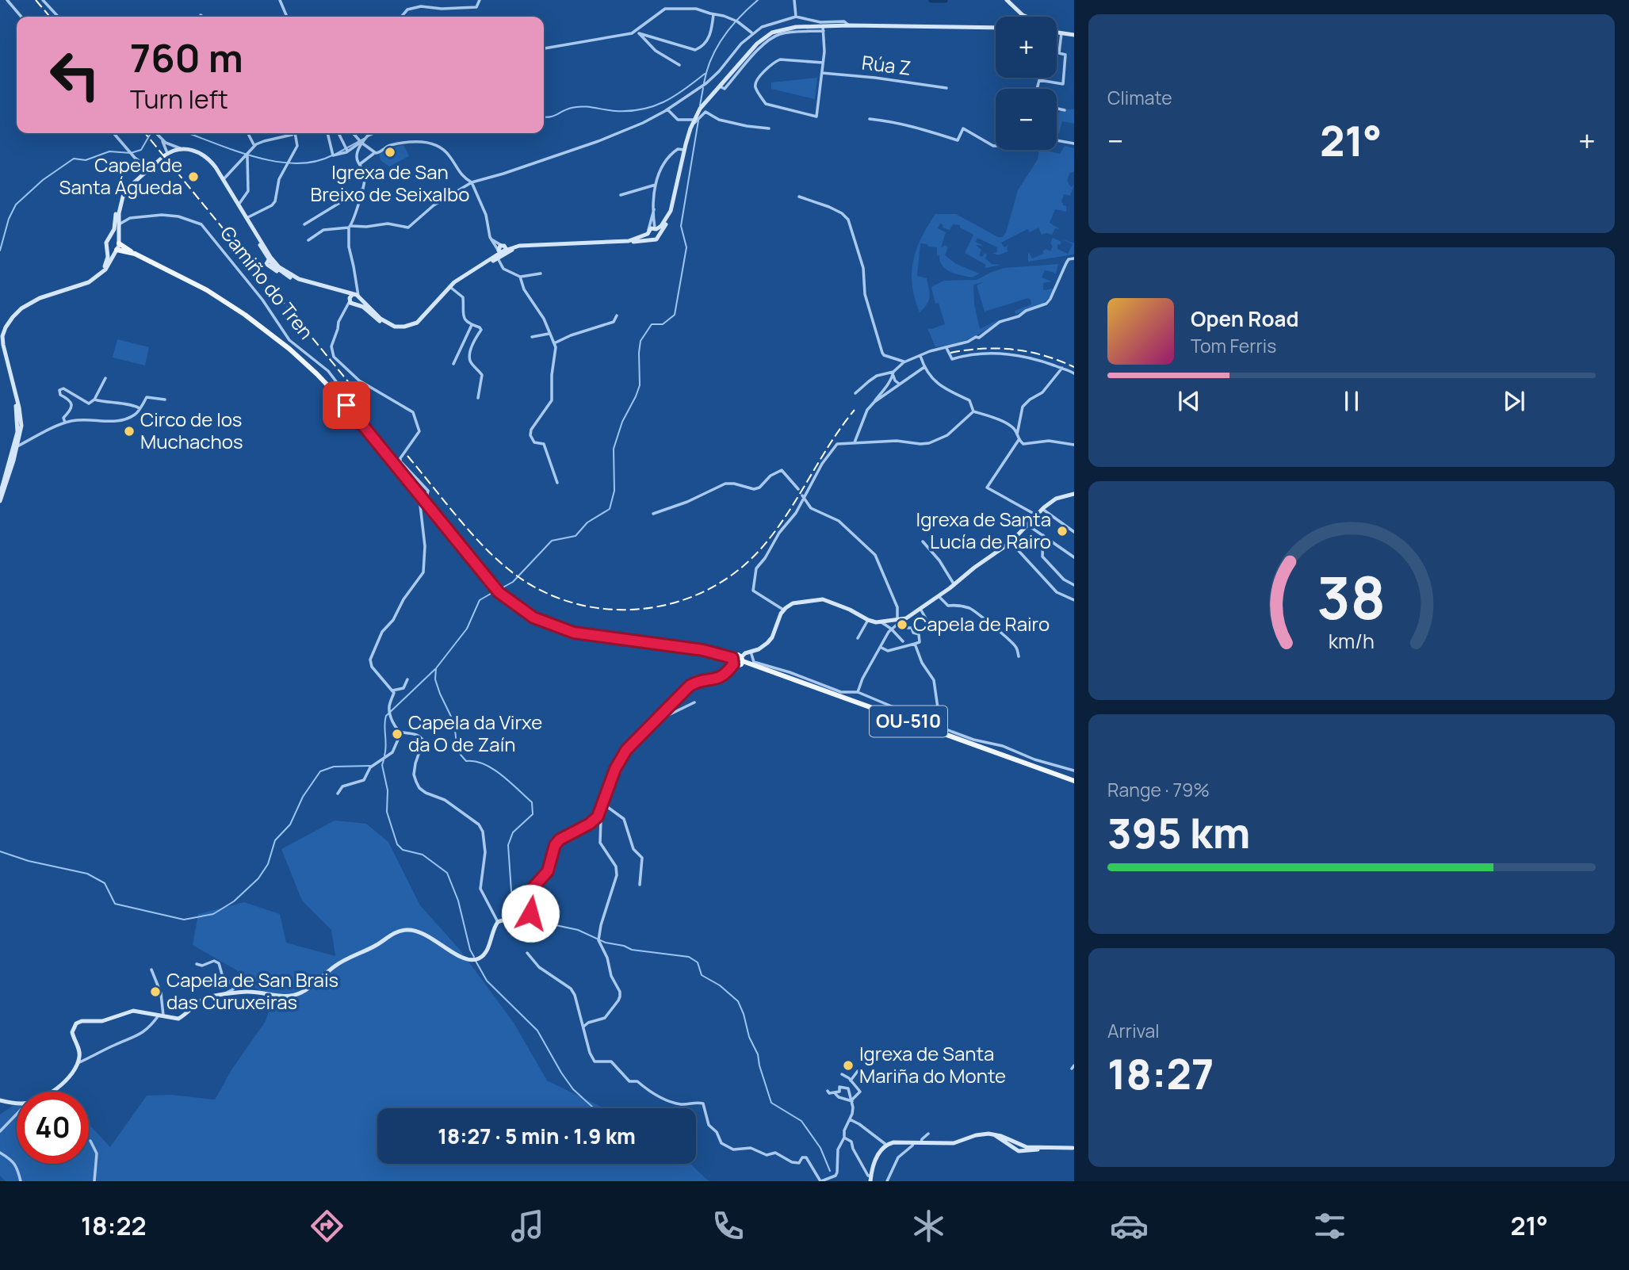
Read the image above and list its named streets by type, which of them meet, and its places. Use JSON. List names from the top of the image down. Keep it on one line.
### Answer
{"streets":{"main road":["OU-510"],"street":["Rúa Z","Camiño do Tren"]},"places":["Igrexa de San Breixo de Seixalbo","Capela de Santa Águeda","Circo de los Muchachos","Igrexa de Santa Lucía de Rairo","Capela de Rairo","Capela da Virxe da O de Zaín","Capela de San Brais das Curuxeiras","Igrexa de Santa Mariña do Monte"],"page":{"tile":["Climate",["Range · 79%","395 km"],["Arrival","18:27"]],"map_buttons":["+","−"],"turn":["760 m","Turn left"],"heat":["−","21°","+"],"song":["Open Road","Tom Ferris"],"limit":"40","trip":"18:27 · 5 min · 1.9 km","tabs":["18:22","21°"],"gauge":["38","km/h"]}}
